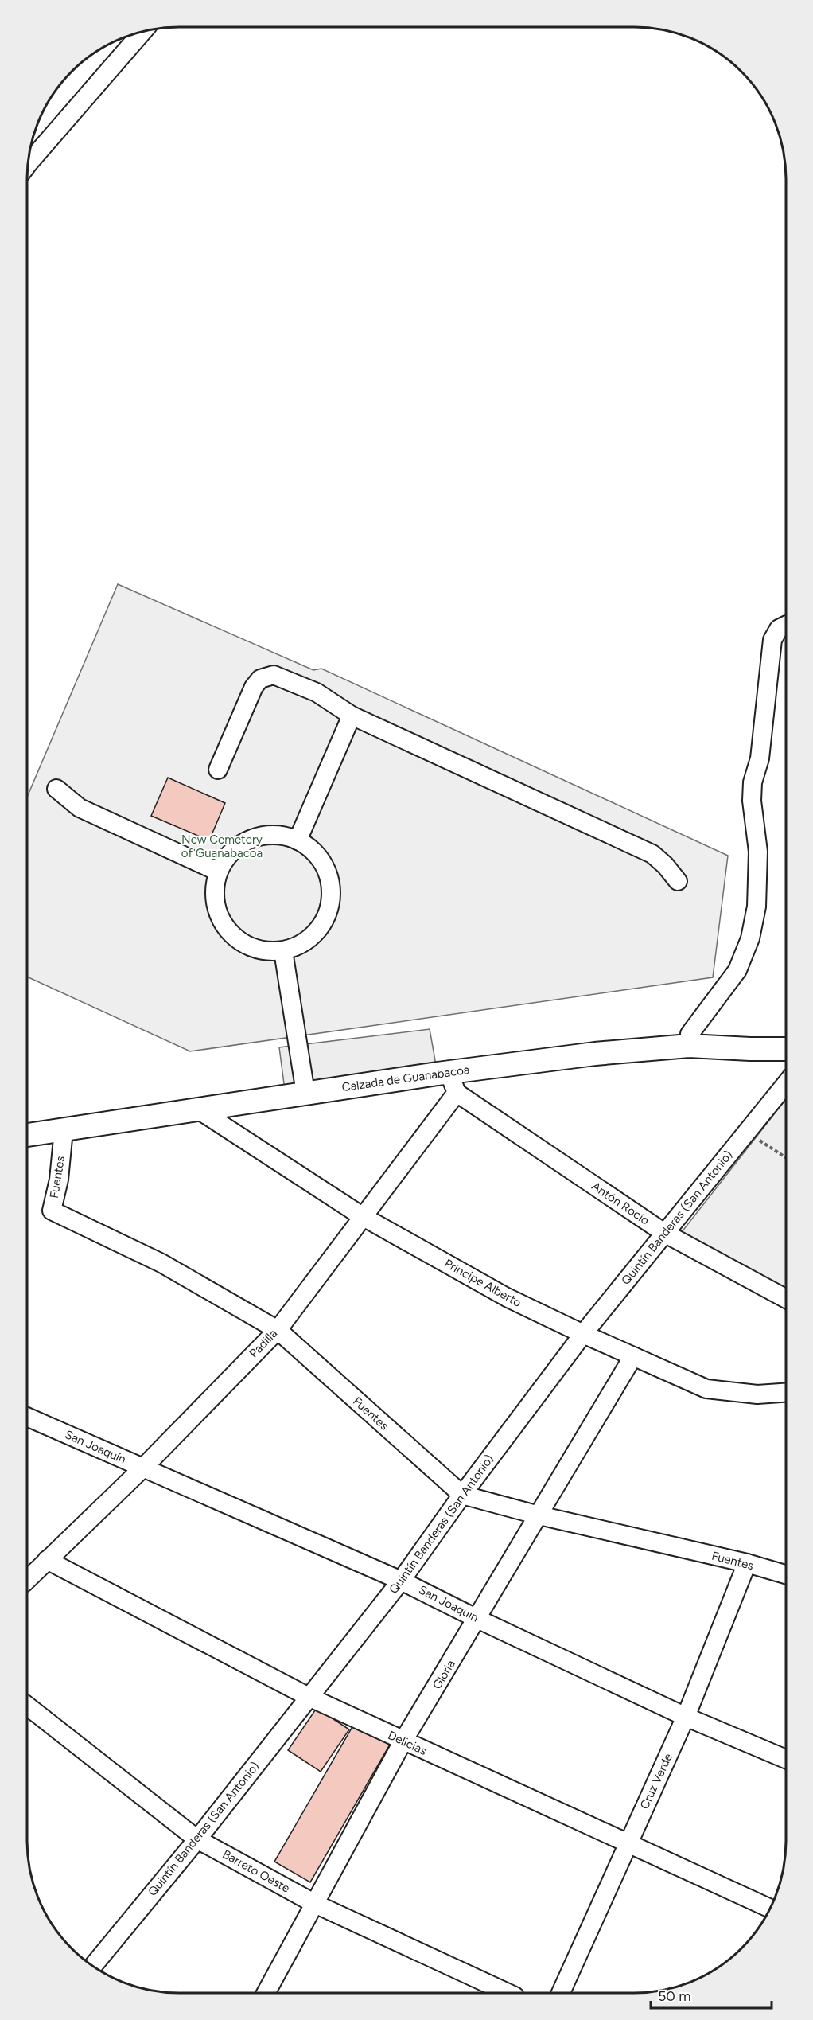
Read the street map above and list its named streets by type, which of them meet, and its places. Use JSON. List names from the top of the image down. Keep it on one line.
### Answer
{"streets":{"main road":["Calzada de Guanabacoa"],"street":["Fuentes","Antón Rocío","Quintín Banderas (San Antonio)","Príncipe Alberto","Padilla","San Joaquín","Gloria","Delicias","Cruz Verde","Barreto Oeste"]},"crossings":[["Calzada de Guanabacoa","Fuentes"],["Calzada de Guanabacoa","Antón Rocío"],["Calzada de Guanabacoa","Príncipe Alberto"],["Calzada de Guanabacoa","Padilla"],["Fuentes","Quintín Banderas (San Antonio)"],["Fuentes","Padilla"],["Fuentes","Gloria"],["Fuentes","Cruz Verde"],["Antón Rocío","Quintín Banderas (San Antonio)"],["Antón Rocío","Padilla"],["Quintín Banderas (San Antonio)","Príncipe Alberto"],["Quintín Banderas (San Antonio)","San Joaquín"],["Quintín Banderas (San Antonio)","Delicias"],["Quintín Banderas (San Antonio)","Barreto Oeste"],["Príncipe Alberto","Padilla"],["Príncipe Alberto","Gloria"],["Padilla","San Joaquín"],["Padilla","Delicias"],["San Joaquín","Gloria"],["San Joaquín","Cruz Verde"],["Gloria","Delicias"],["Gloria","Barreto Oeste"],["Delicias","Cruz Verde"]],"parks":["New Cemetery of Guanabacoa"],"scale_bar":"50 m"}
